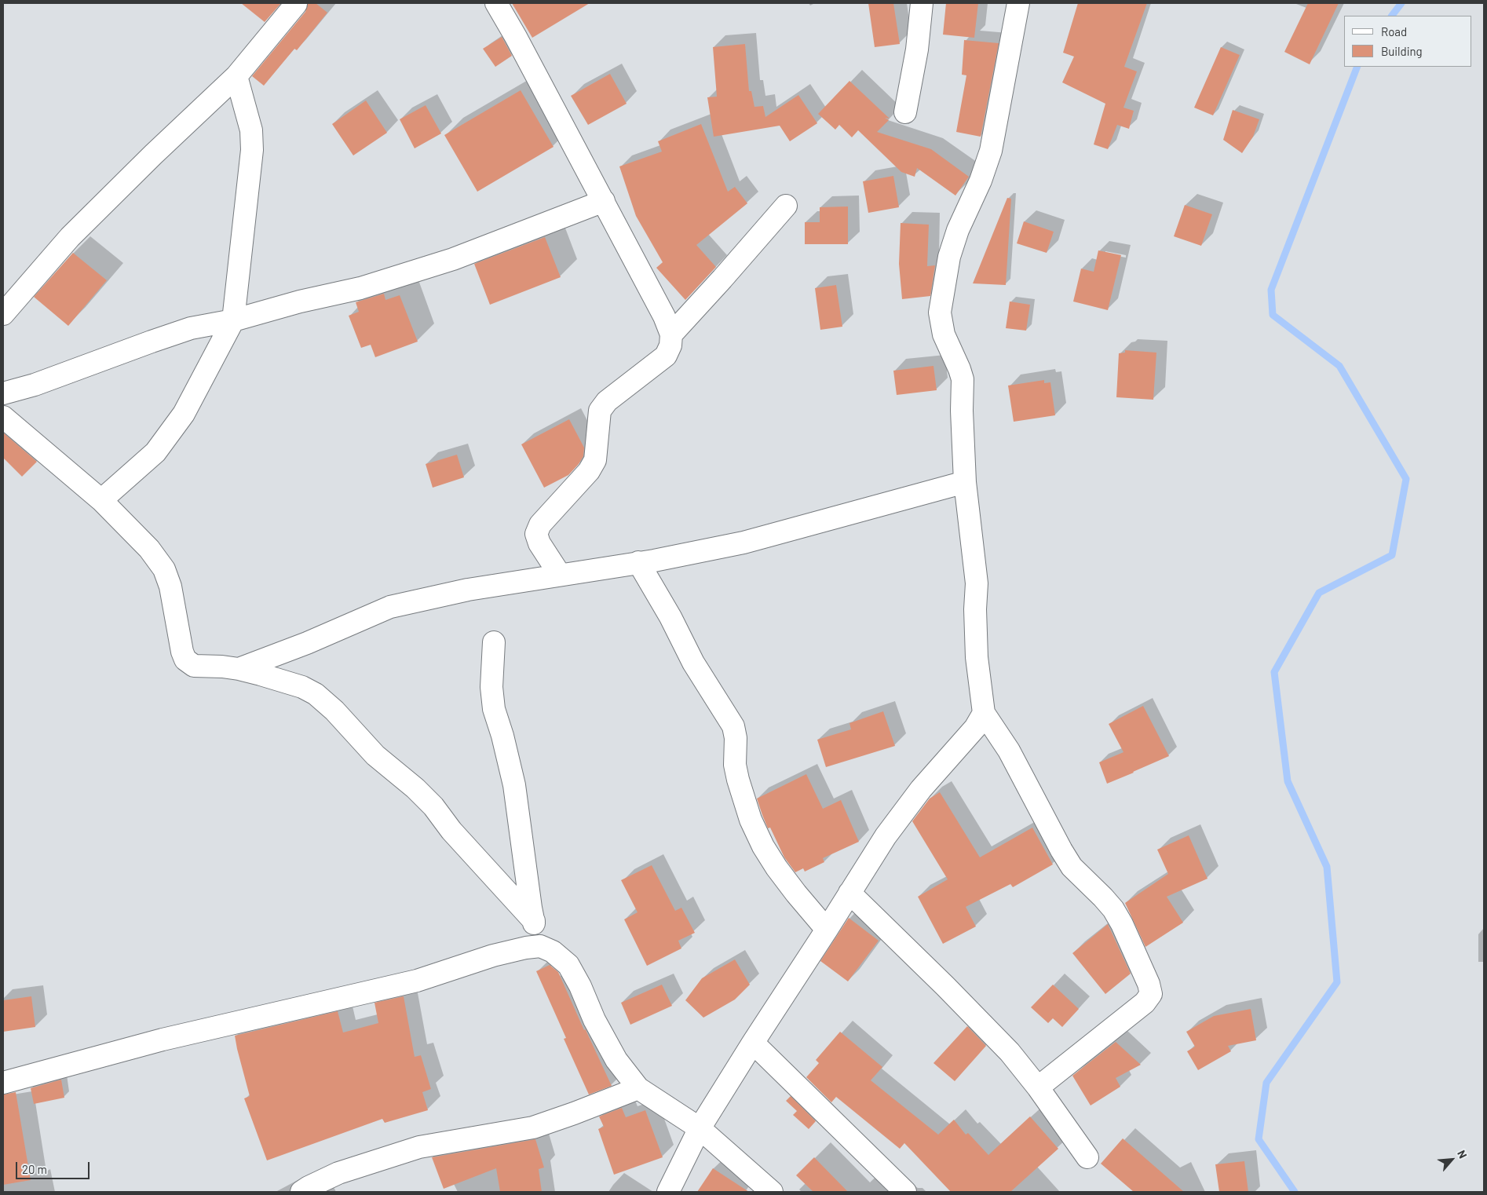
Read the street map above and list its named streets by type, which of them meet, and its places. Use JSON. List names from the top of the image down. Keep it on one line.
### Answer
{"legend":["Road","Building"],"scale_bar":"20 m","north":"top right"}
